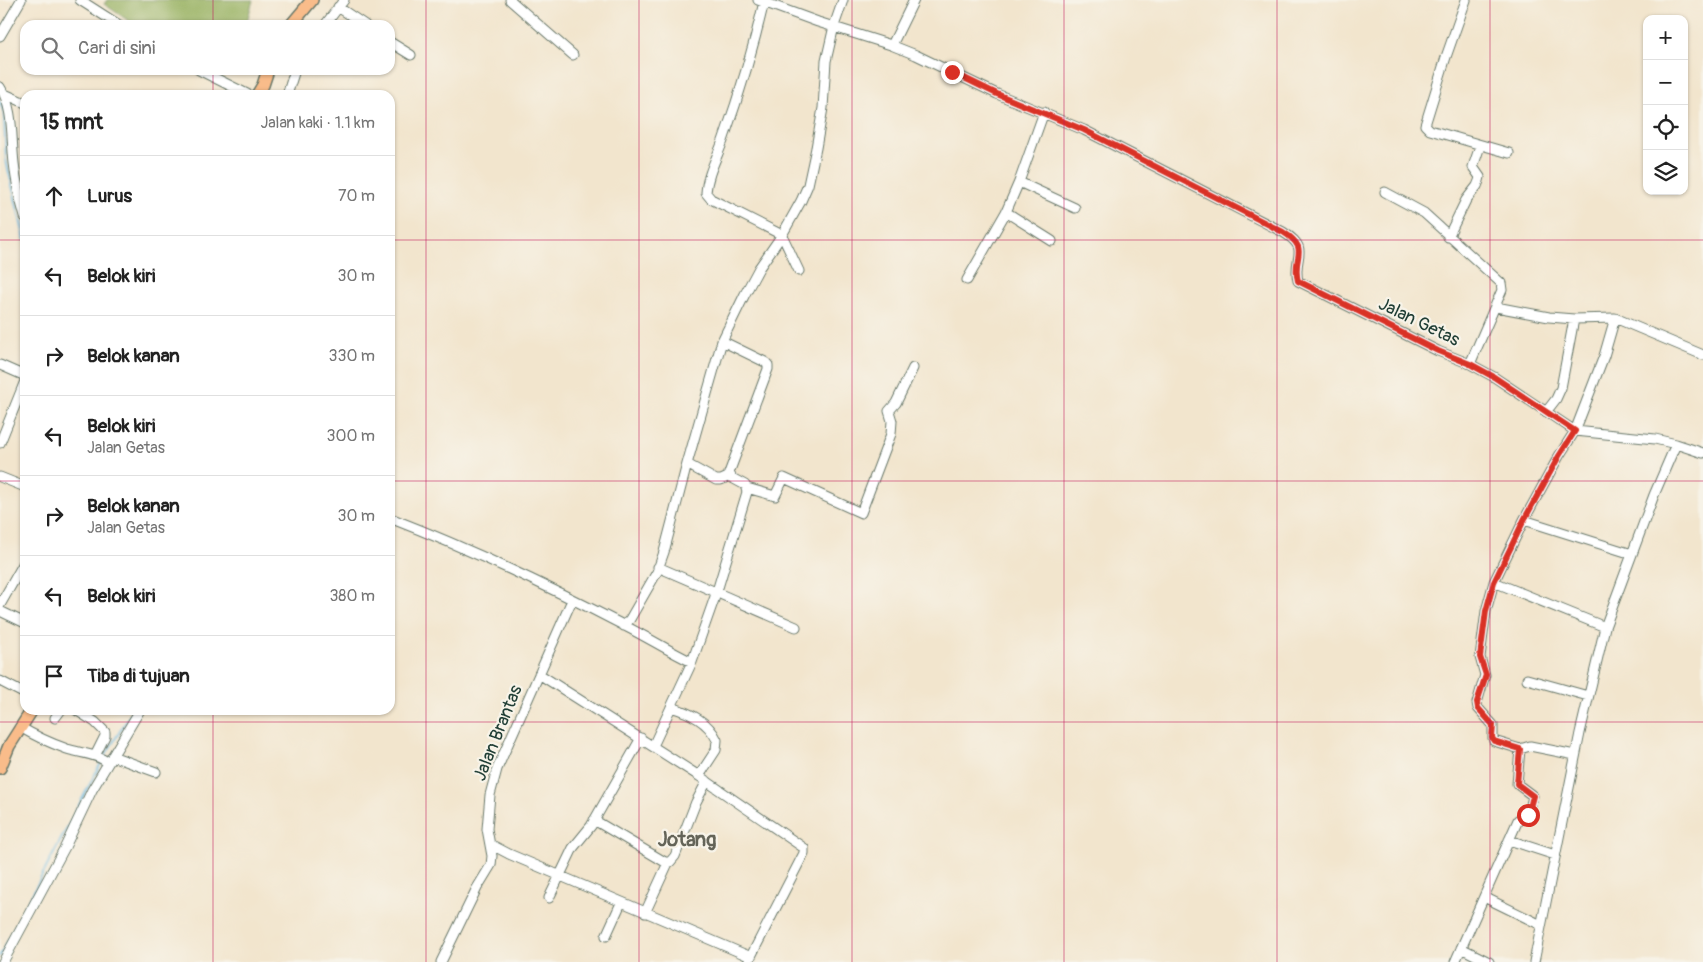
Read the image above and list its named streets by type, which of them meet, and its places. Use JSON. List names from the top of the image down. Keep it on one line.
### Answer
{"streets":{"street":["Jalan Getas","Jalan Brantas"]},"districts":["Jotang"],"page":{"map_buttons":["+","−"],"search":"Cari di sini","heading":["15 mnt","Jalan kaki · 1.1 km"],"list":[["Lurus","70 m"],["Belok kiri","30 m"],["Belok kanan","330 m"],["Belok kiri","Jalan Getas","300 m"],["Belok kanan","Jalan Getas","30 m"],["Belok kiri","380 m"],"Tiba di tujuan"]}}
